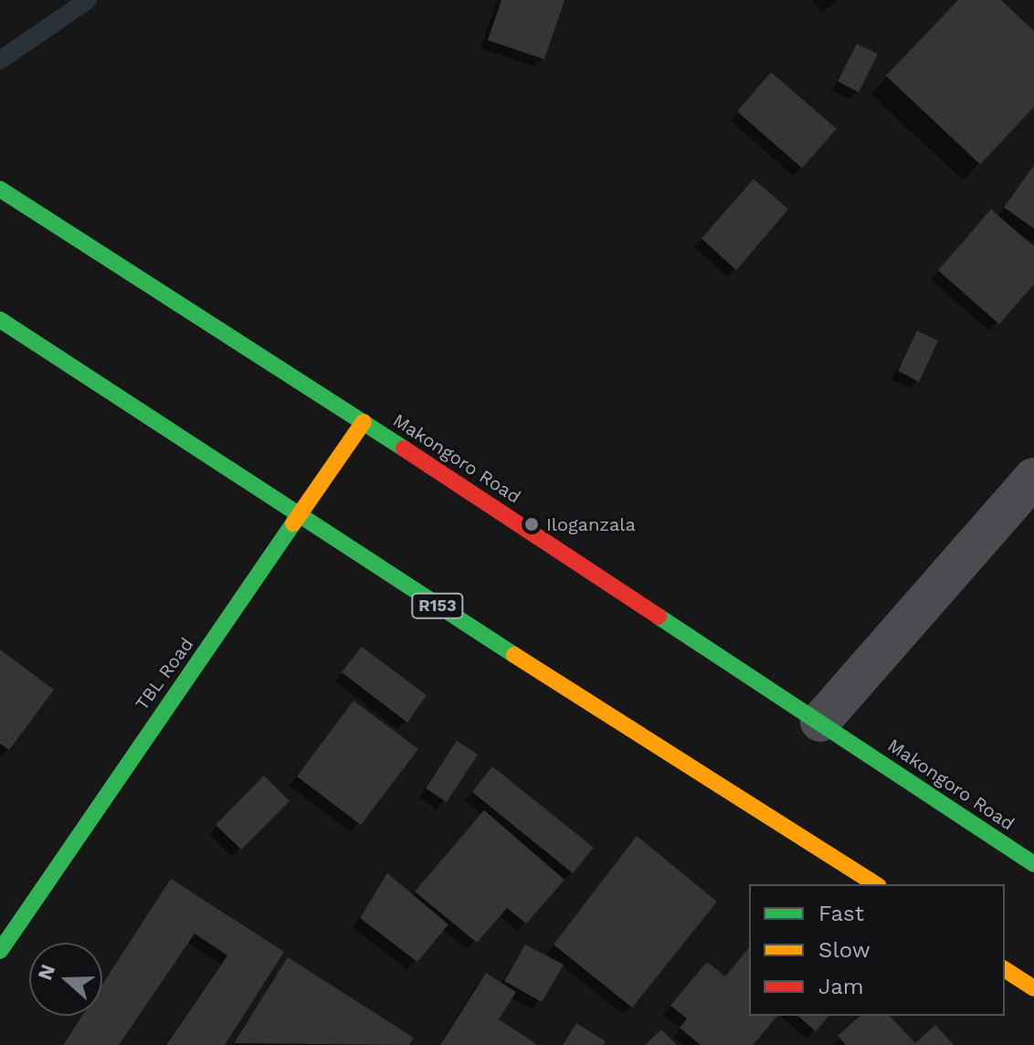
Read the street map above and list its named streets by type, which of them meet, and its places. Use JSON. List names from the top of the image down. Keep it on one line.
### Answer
{"streets":{"main road":["Makongoro Road","R153","TBL Road"]},"crossings":[["Makongoro Road","TBL Road"],["R153","TBL Road"]],"places":["Iloganzala"],"legend":["Fast","Slow","Jam"],"north":"left"}
